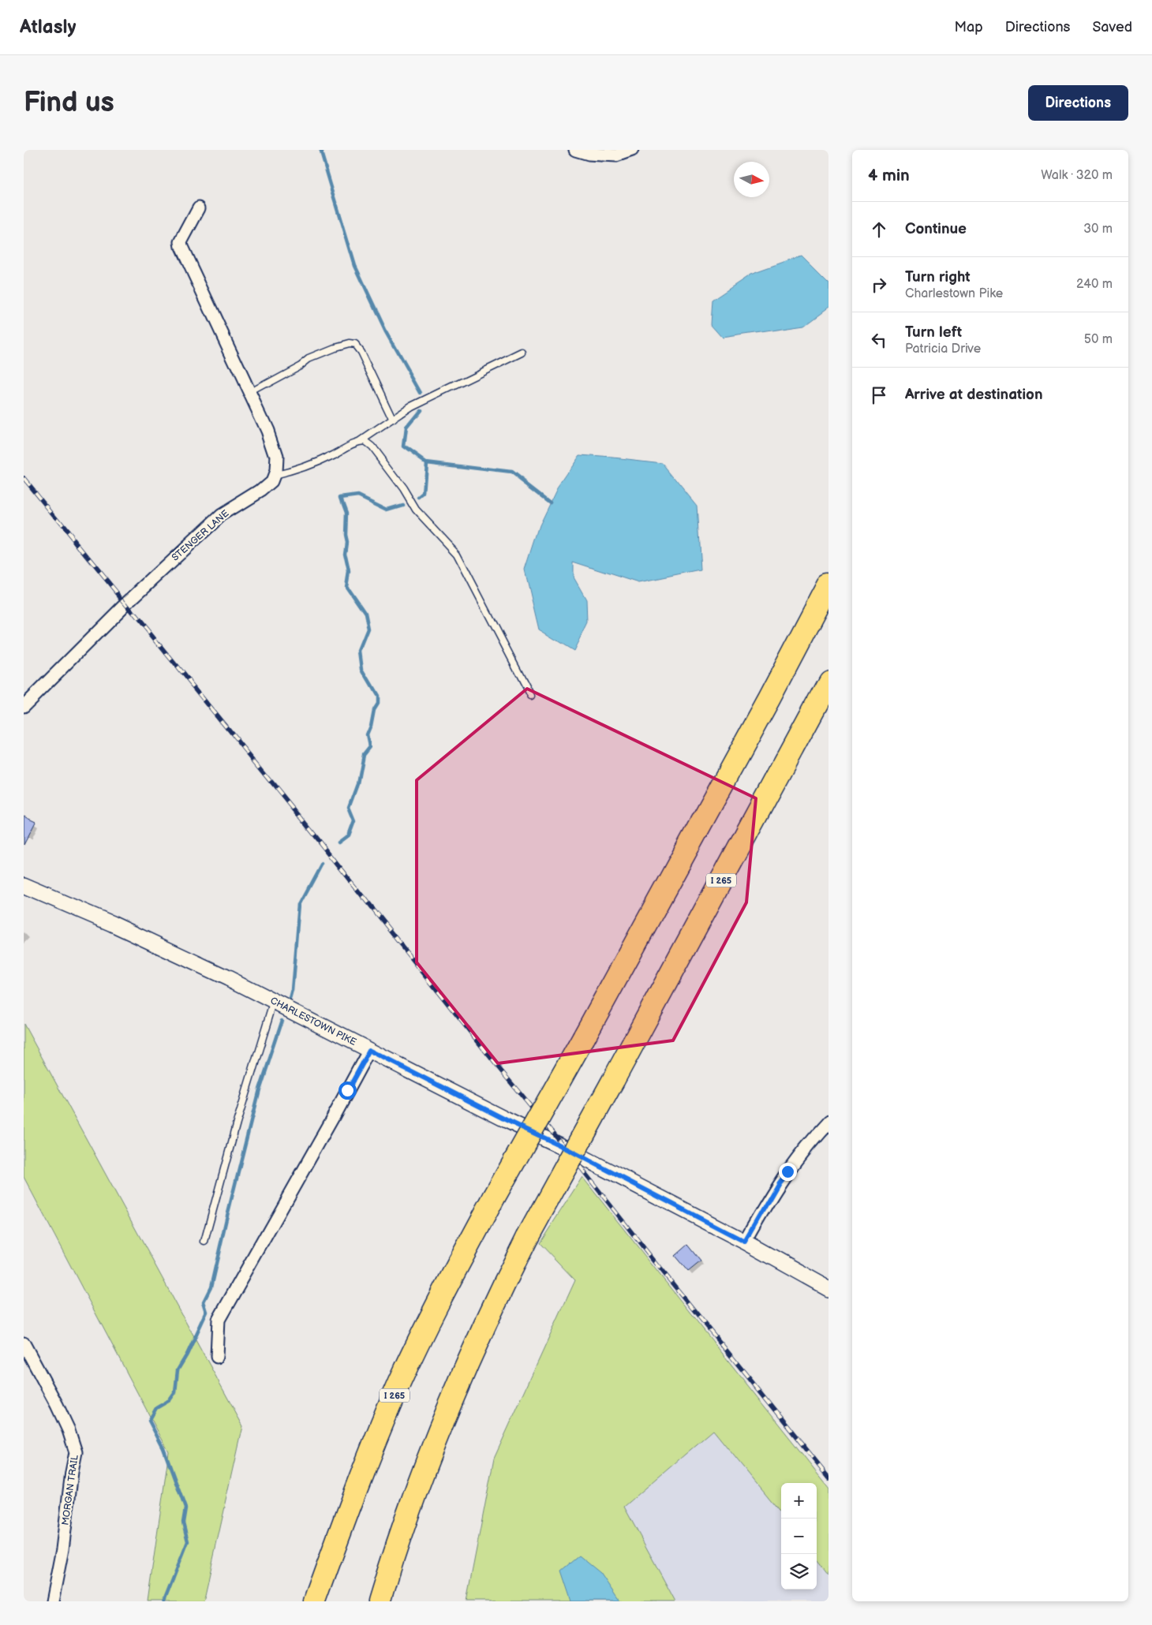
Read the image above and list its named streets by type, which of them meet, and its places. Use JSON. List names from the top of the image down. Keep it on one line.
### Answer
{"streets":{"highway":["I 265"],"street":["STENGER LANE","CHARLESTOWN PIKE","MORGAN TRAIL"]},"north":"right","page":{"header":"Atlasly","nav":["Map","Directions","Saved"],"buttons":"Directions","title":"Find us","heading":["4 min","Walk · 320 m"],"list":[["Continue","30 m"],["Turn right","Charlestown Pike","240 m"],["Turn left","Patricia Drive","50 m"],"Arrive at destination"],"map_buttons":["+","−"]}}
